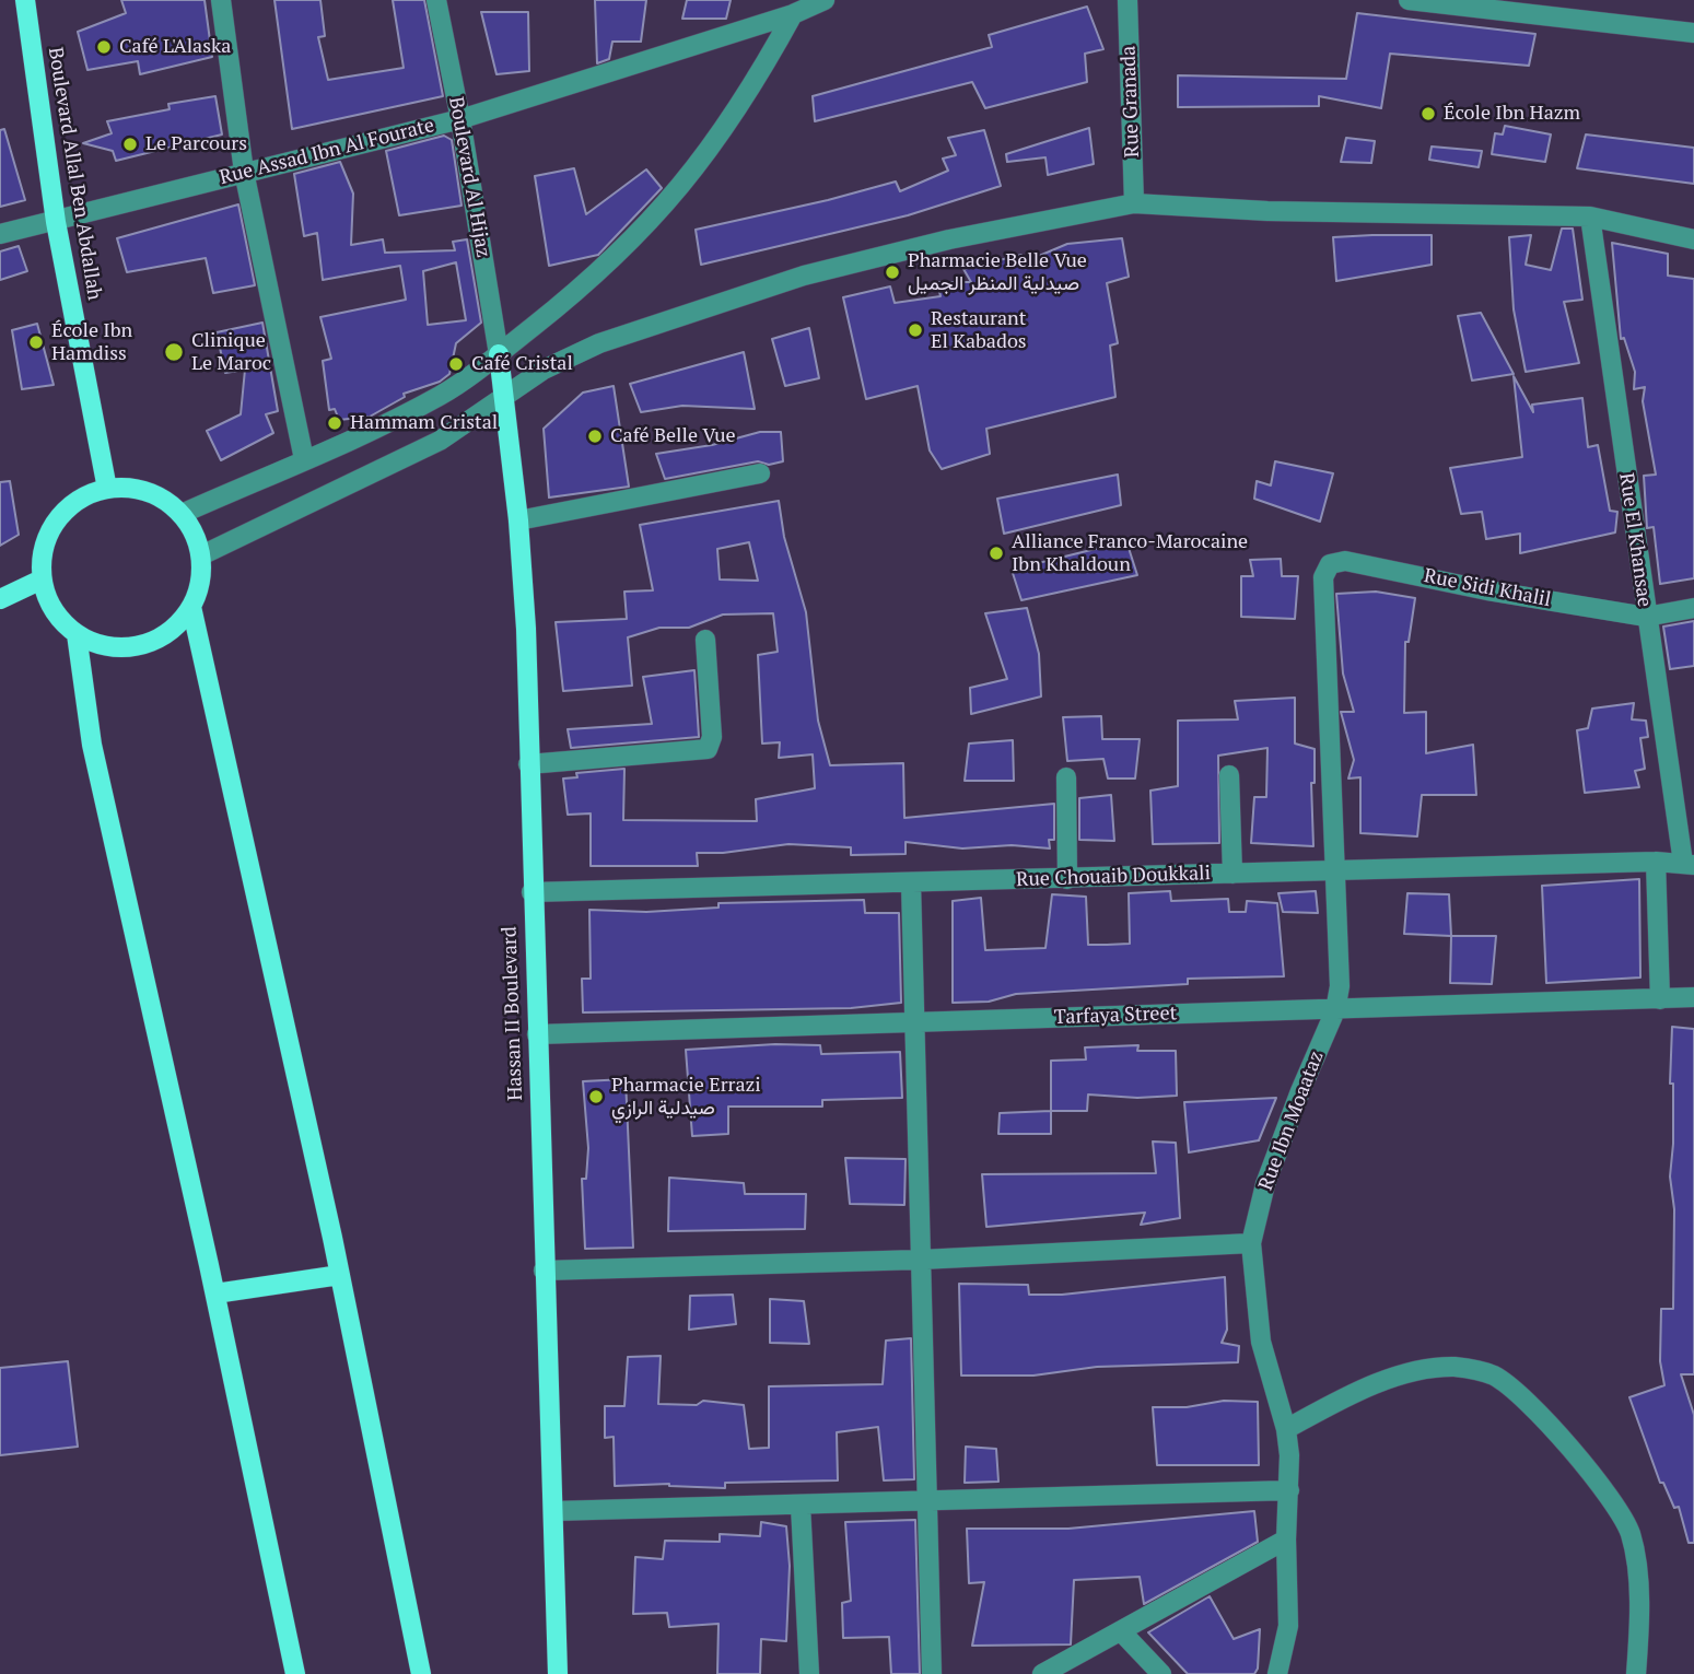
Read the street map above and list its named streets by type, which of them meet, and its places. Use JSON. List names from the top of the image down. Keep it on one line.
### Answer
{"streets":{"main road":["Boulevard Allal Ben Abdallah","Hassan II Boulevard"],"street":["Rue Granada","Rue Assad Ibn Al Fourate","Boulevard Al Hijaz","Rue El Khansae","Rue Sidi Khalil","Rue Chouaib Doukkali","Tarfaya Street","Rue Ibn Moaataz"]},"crossings":[["Rue Assad Ibn Al Fourate","Boulevard Allal Ben Abdallah"],["Rue Assad Ibn Al Fourate","Boulevard Al Hijaz"],["Boulevard Al Hijaz","Hassan II Boulevard"],["Rue El Khansae","Rue Sidi Khalil"],["Rue El Khansae","Rue Chouaib Doukkali"],["Rue Sidi Khalil","Rue Ibn Moaataz"],["Rue Chouaib Doukkali","Hassan II Boulevard"],["Rue Chouaib Doukkali","Rue Ibn Moaataz"],["Hassan II Boulevard","Tarfaya Street"],["Tarfaya Street","Rue Ibn Moaataz"]],"places":["Café L'Alaska","École Ibn Hazm","Le Parcours","Pharmacie Belle Vue صيدلية المنظر الجميل","Restaurant El Kabados","École Ibn Hamdiss","Clinique Le Maroc","Café Cristal","Hammam Cristal","Café Belle Vue","Alliance Franco-Marocaine Ibn Khaldoun","Pharmacie Errazi صيدلية الرازي"]}
